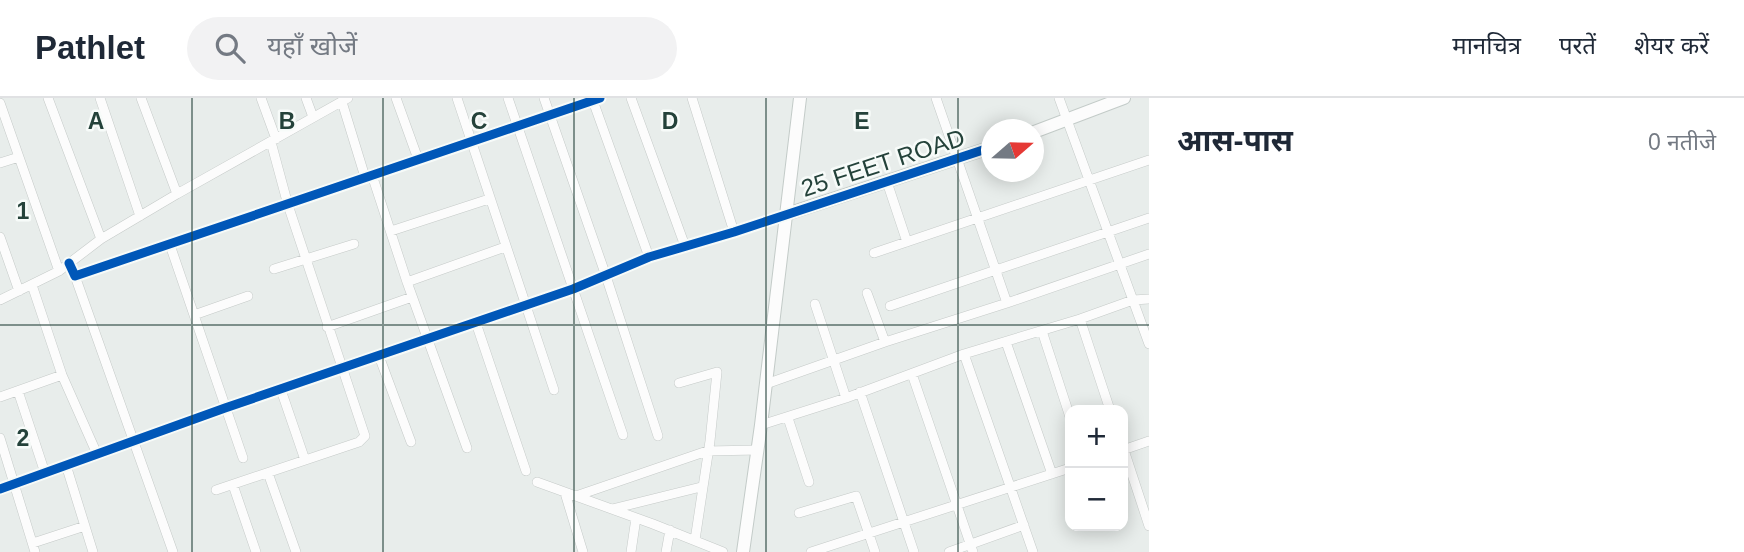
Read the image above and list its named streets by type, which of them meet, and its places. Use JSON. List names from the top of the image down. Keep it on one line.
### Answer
{"streets":{"street":["25 FEET ROAD"]},"north":"right","page":{"header":"Pathlet","search":"यहाँ खोजें","nav":["मानचित्र","परतें","शेयर करें"],"heading":["आस-पास","0 नतीजे"],"map_buttons":["+","−"]},"grid":{"columns":["A","B","C","D","E"],"rows":["1","2"]}}
